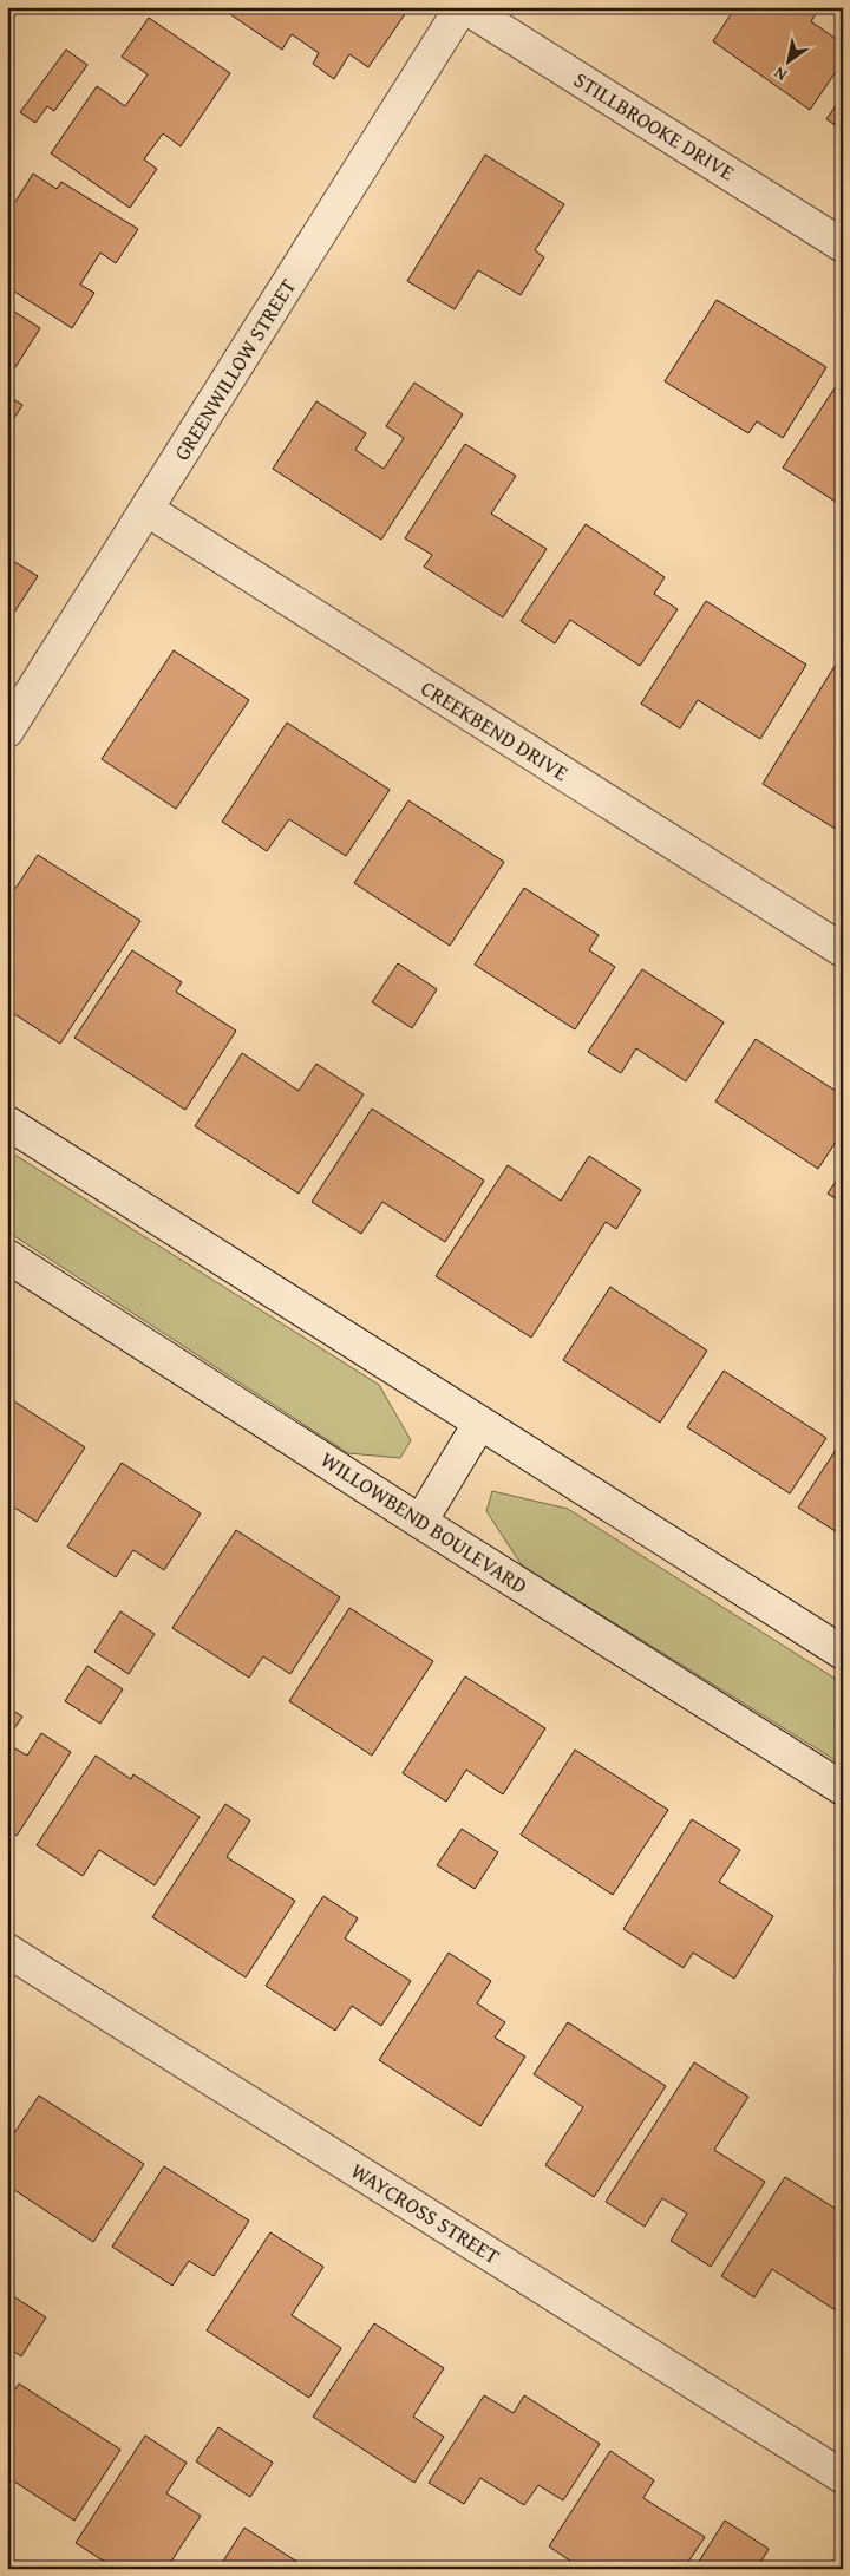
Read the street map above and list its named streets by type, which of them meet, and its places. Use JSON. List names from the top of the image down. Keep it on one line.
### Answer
{"streets":{"street":["STILLBROOKE DRIVE","GREENWILLOW STREET","CREEKBEND DRIVE","WILLOWBEND BOULEVARD","WAYCROSS STREET"]},"crossings":[["STILLBROOKE DRIVE","GREENWILLOW STREET"],["GREENWILLOW STREET","CREEKBEND DRIVE"]],"north":"bottom left"}
